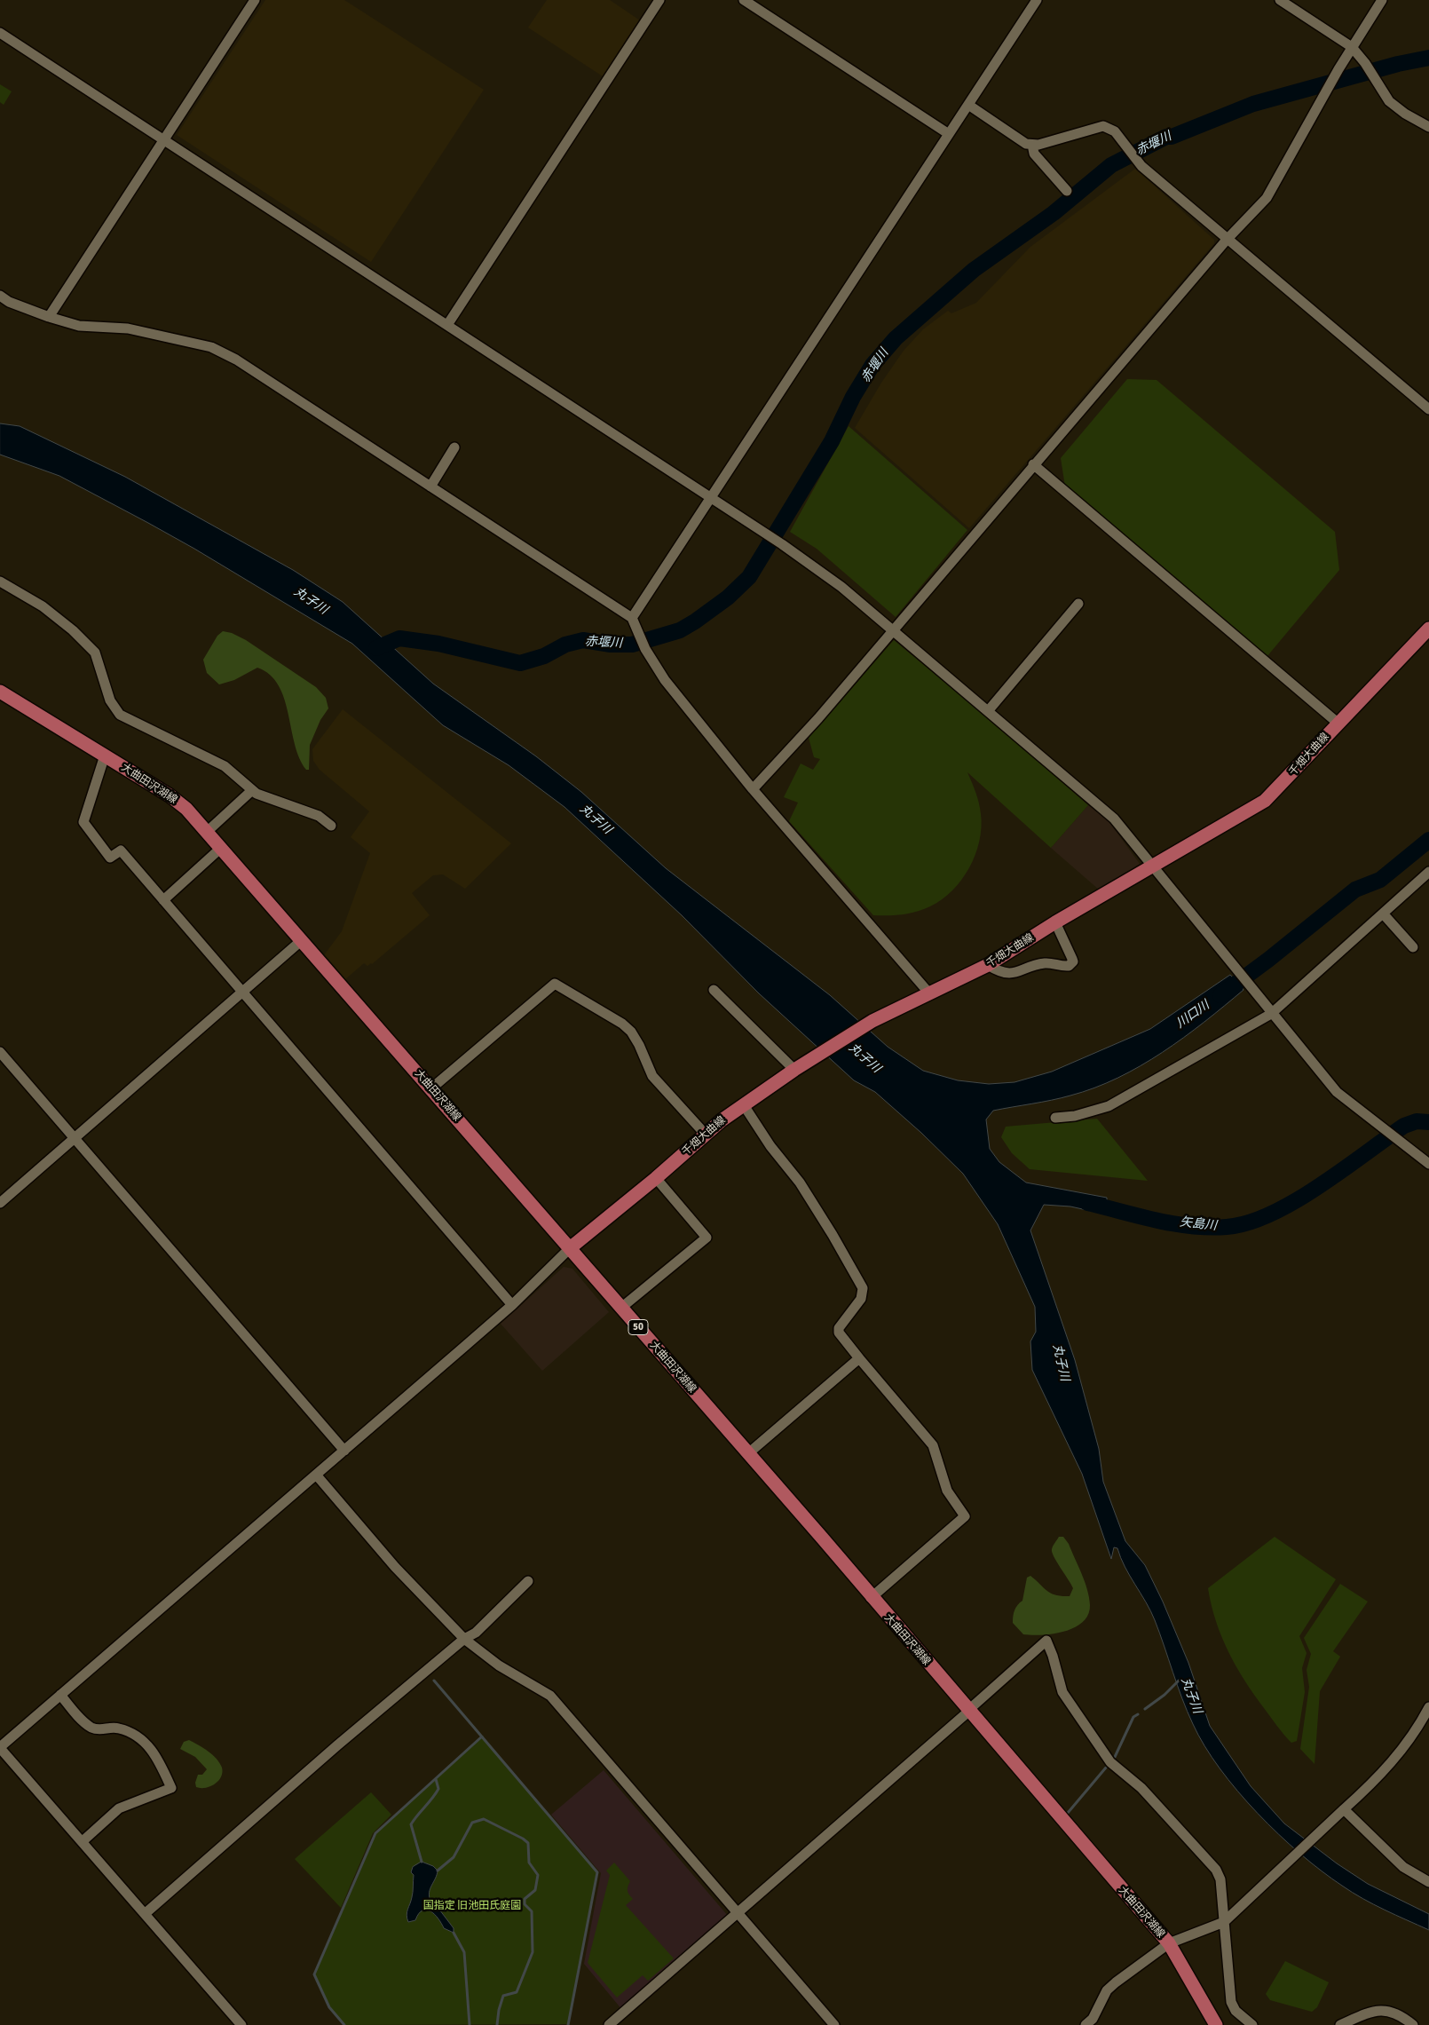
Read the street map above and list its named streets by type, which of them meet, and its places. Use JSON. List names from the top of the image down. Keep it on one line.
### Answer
{"streets":{"main road":["千畑大曲線","大曲田沢湖線","50"]},"crossings":[["千畑大曲線","大曲田沢湖線"]],"water":["赤堰川","丸子川","川口川","矢島川"],"parks":["国指定 旧池田氏庭園"]}
